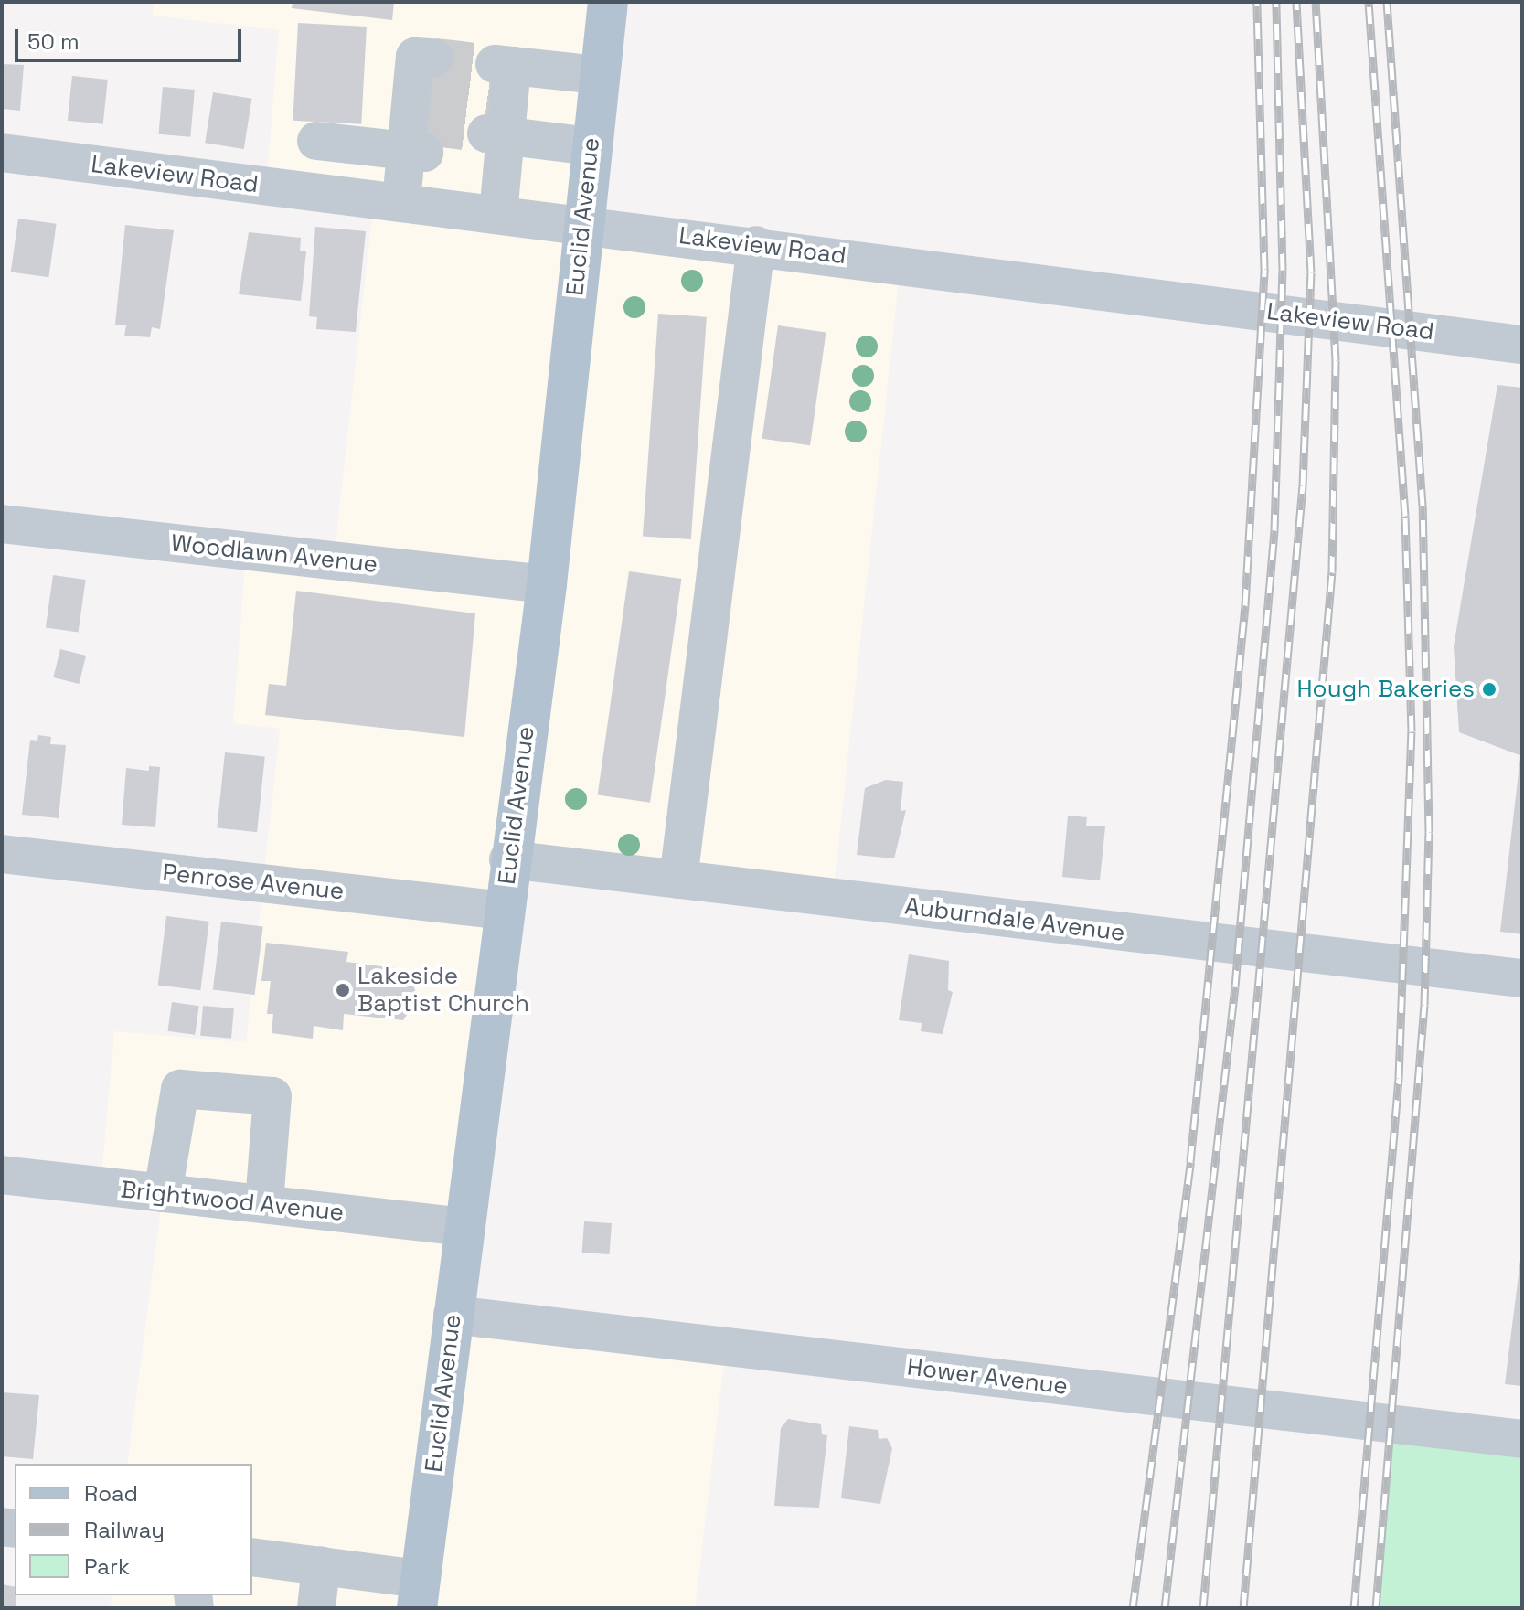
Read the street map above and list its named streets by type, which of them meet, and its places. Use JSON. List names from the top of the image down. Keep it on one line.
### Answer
{"streets":{"main road":["Euclid Avenue"],"street":["Lakeview Road","Woodlawn Avenue","Penrose Avenue","Auburndale Avenue","Brightwood Avenue","Hower Avenue"]},"crossings":[["Lakeview Road","Euclid Avenue"],["Euclid Avenue","Woodlawn Avenue"],["Euclid Avenue","Penrose Avenue"],["Euclid Avenue","Auburndale Avenue"],["Euclid Avenue","Brightwood Avenue"],["Euclid Avenue","Hower Avenue"]],"places":["Hough Bakeries","Lakeside Baptist Church"],"legend":["Road","Railway","Park"],"scale_bar":"50 m"}
